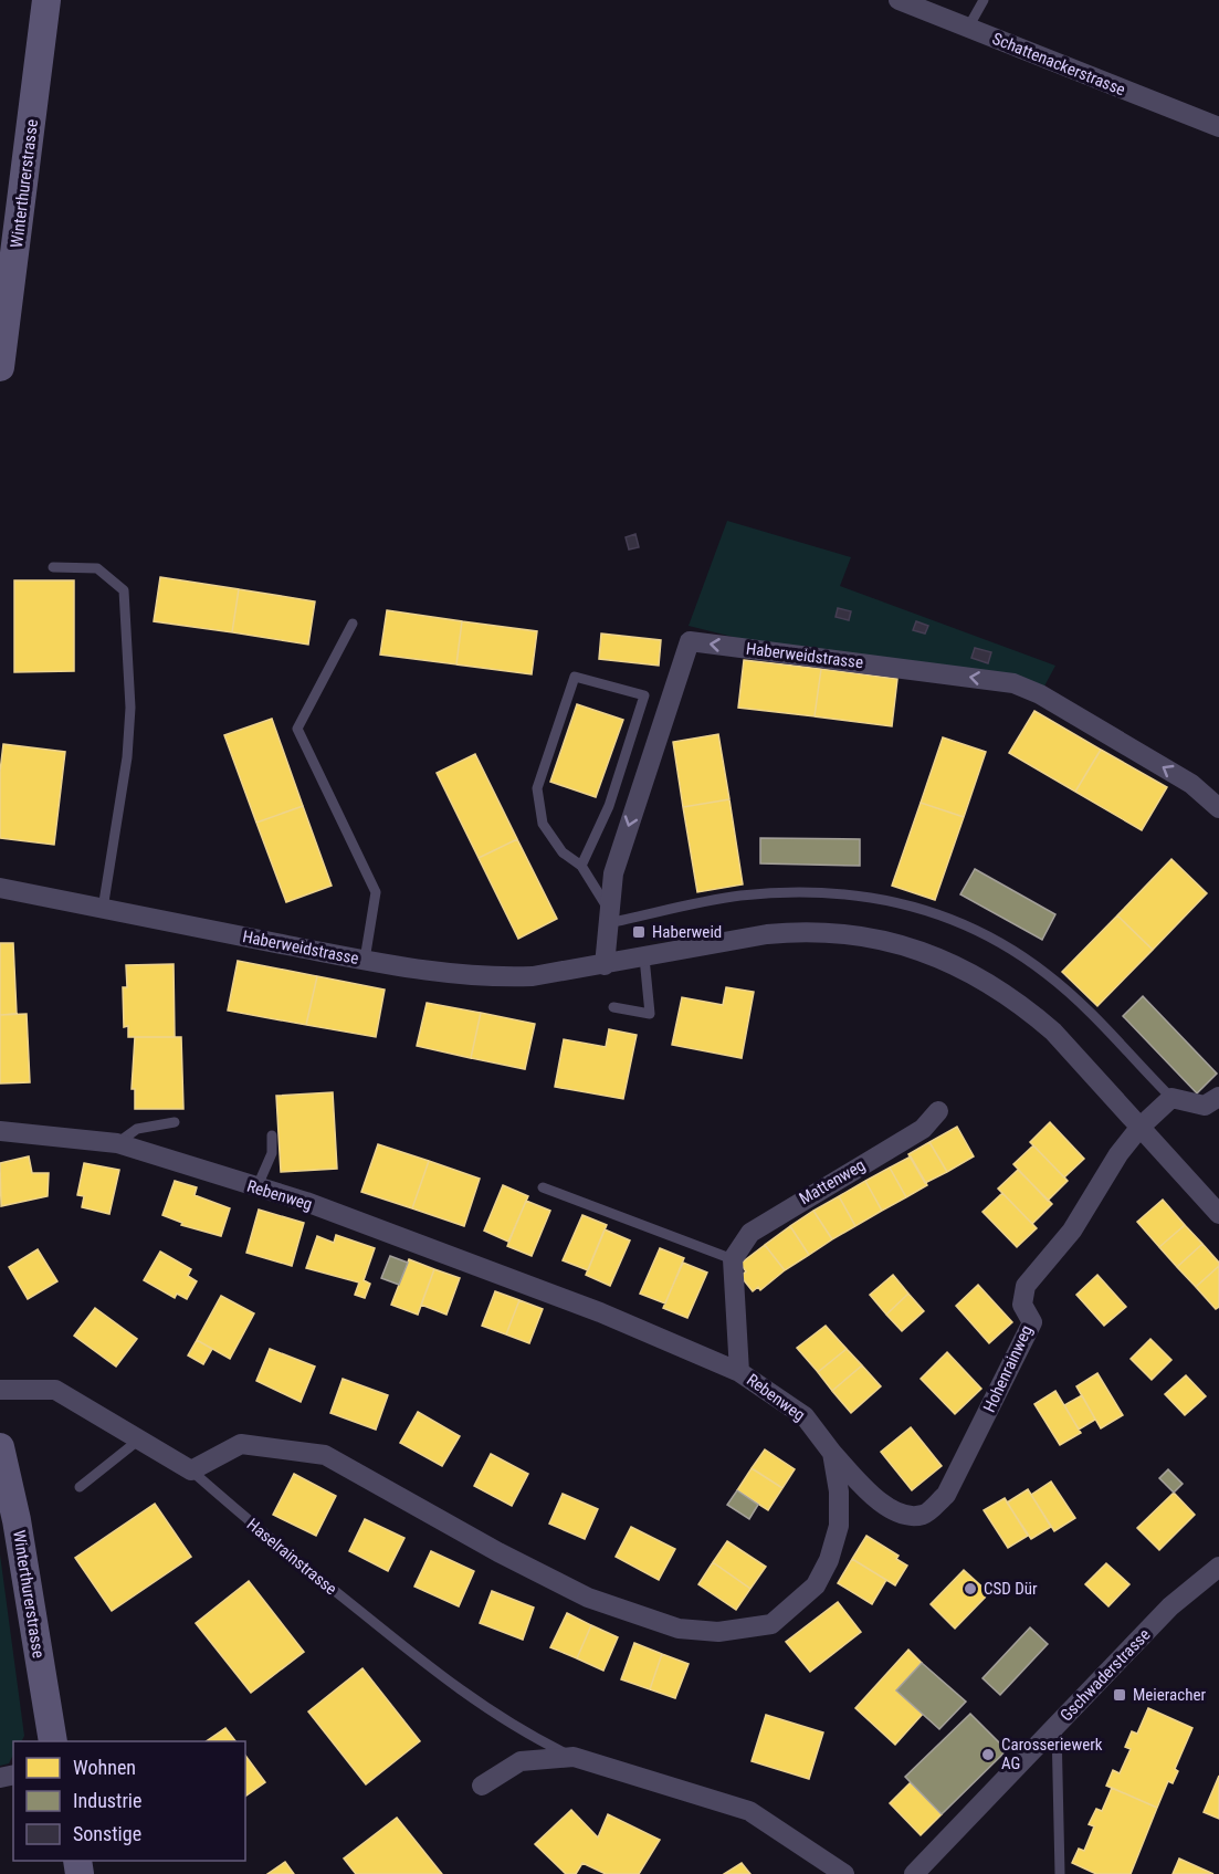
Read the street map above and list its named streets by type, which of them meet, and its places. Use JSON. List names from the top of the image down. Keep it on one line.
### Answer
{"streets":{"main road":["Winterthurerstrasse"],"street":["Schattenackerstrasse","Haberweidstrasse","Mattenweg","Rebenweg","Hohenrainweg","Haselrainstrasse","Gschwaderstrasse"]},"crossings":[["Haberweidstrasse","Hohenrainweg"],["Rebenweg","Hohenrainweg"],["Rebenweg","Haselrainstrasse"]],"places":{"transit":["Haberweid","Meieracher"],"other":["CSD Dür","Carosseriewerk AG"]},"legend":["Wohnen","Industrie","Sonstige"]}
